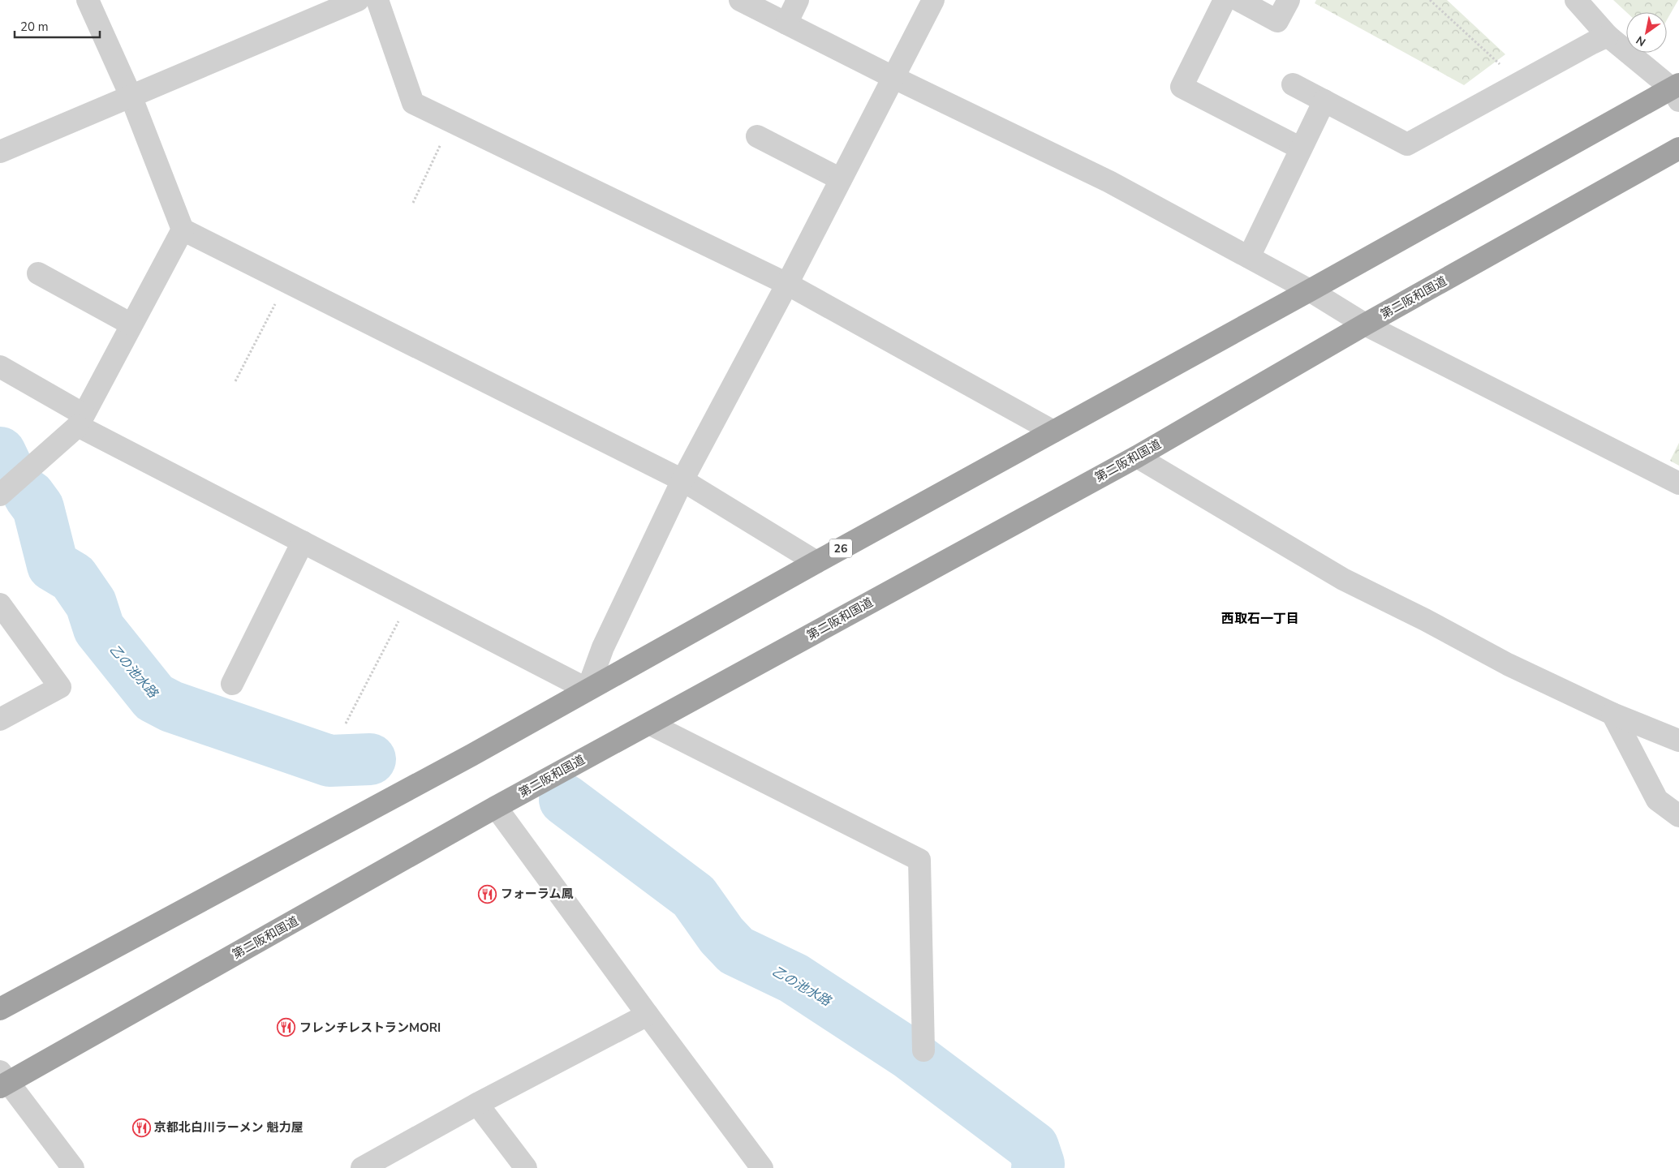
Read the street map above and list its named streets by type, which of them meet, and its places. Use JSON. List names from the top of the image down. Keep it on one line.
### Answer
{"streets":{"highway":["第二阪和国道","26"]},"districts":["西取石一丁目"],"water":["乙の池水路"],"places":{"restaurant":["フォーラム鳳","フレンチレストランMORI","京都北白川ラーメン 魁力屋"]},"scale_bar":"20 m","north":"bottom left"}
